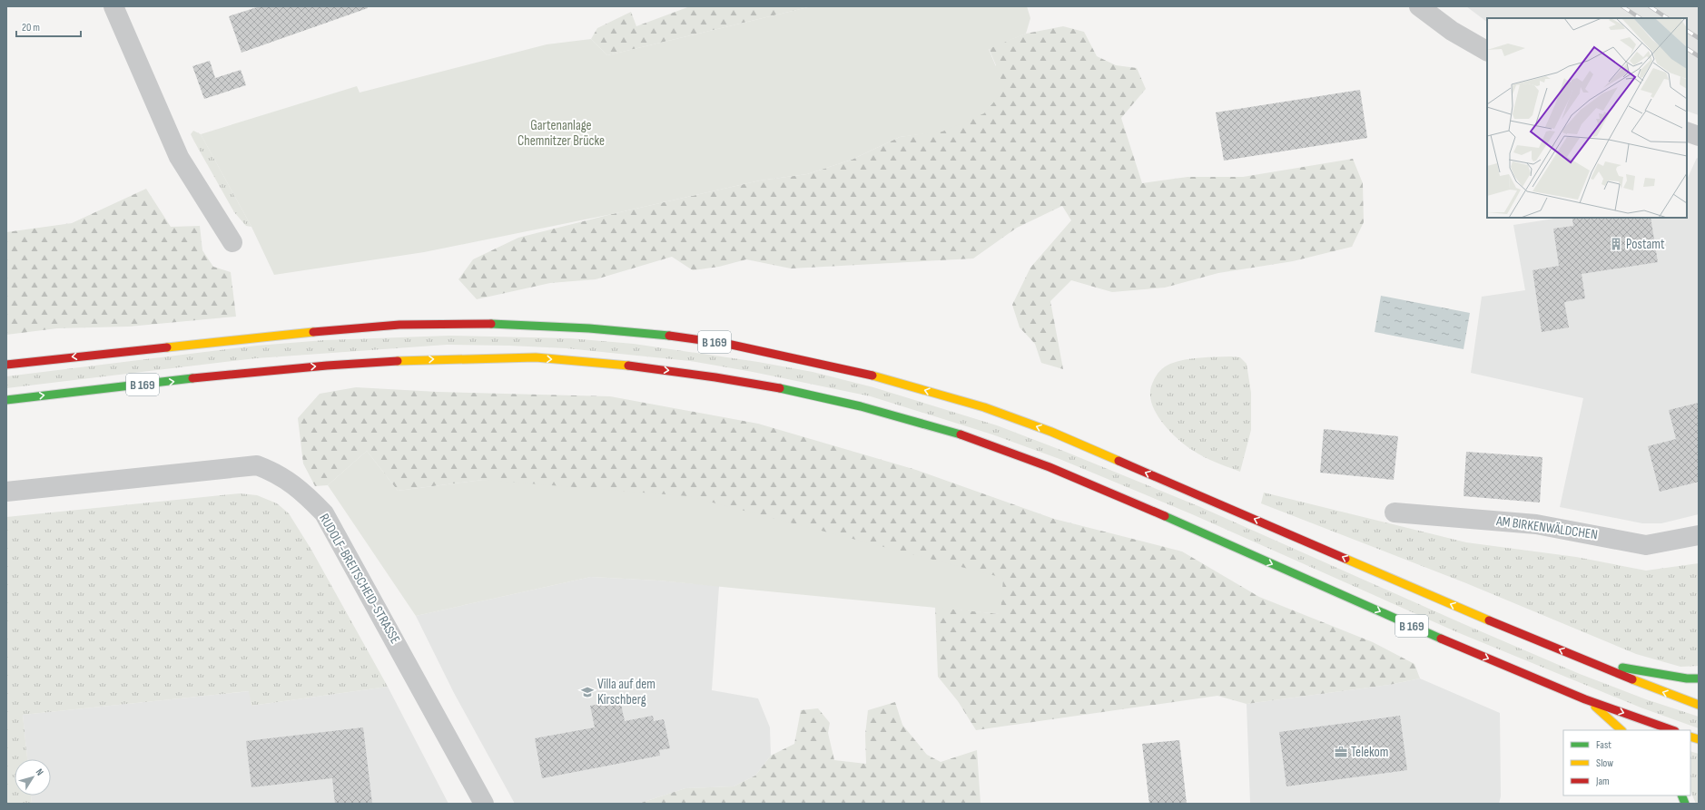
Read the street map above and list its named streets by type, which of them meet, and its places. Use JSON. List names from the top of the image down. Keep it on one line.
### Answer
{"streets":{"highway":["B 169"],"street":["AM BIRKENWÄLDCHEN","RUDOLF-BREITSCHEID-STRASSE"]},"parks":["Gartenanlage Chemnitzer Brücke"],"places":{"building":["Postamt"],"school or university":["Villa auf dem Kirschberg"],"office":["Telekom"]},"legend":["Fast","Slow","Jam"],"scale_bar":"20 m","north":"top right"}
